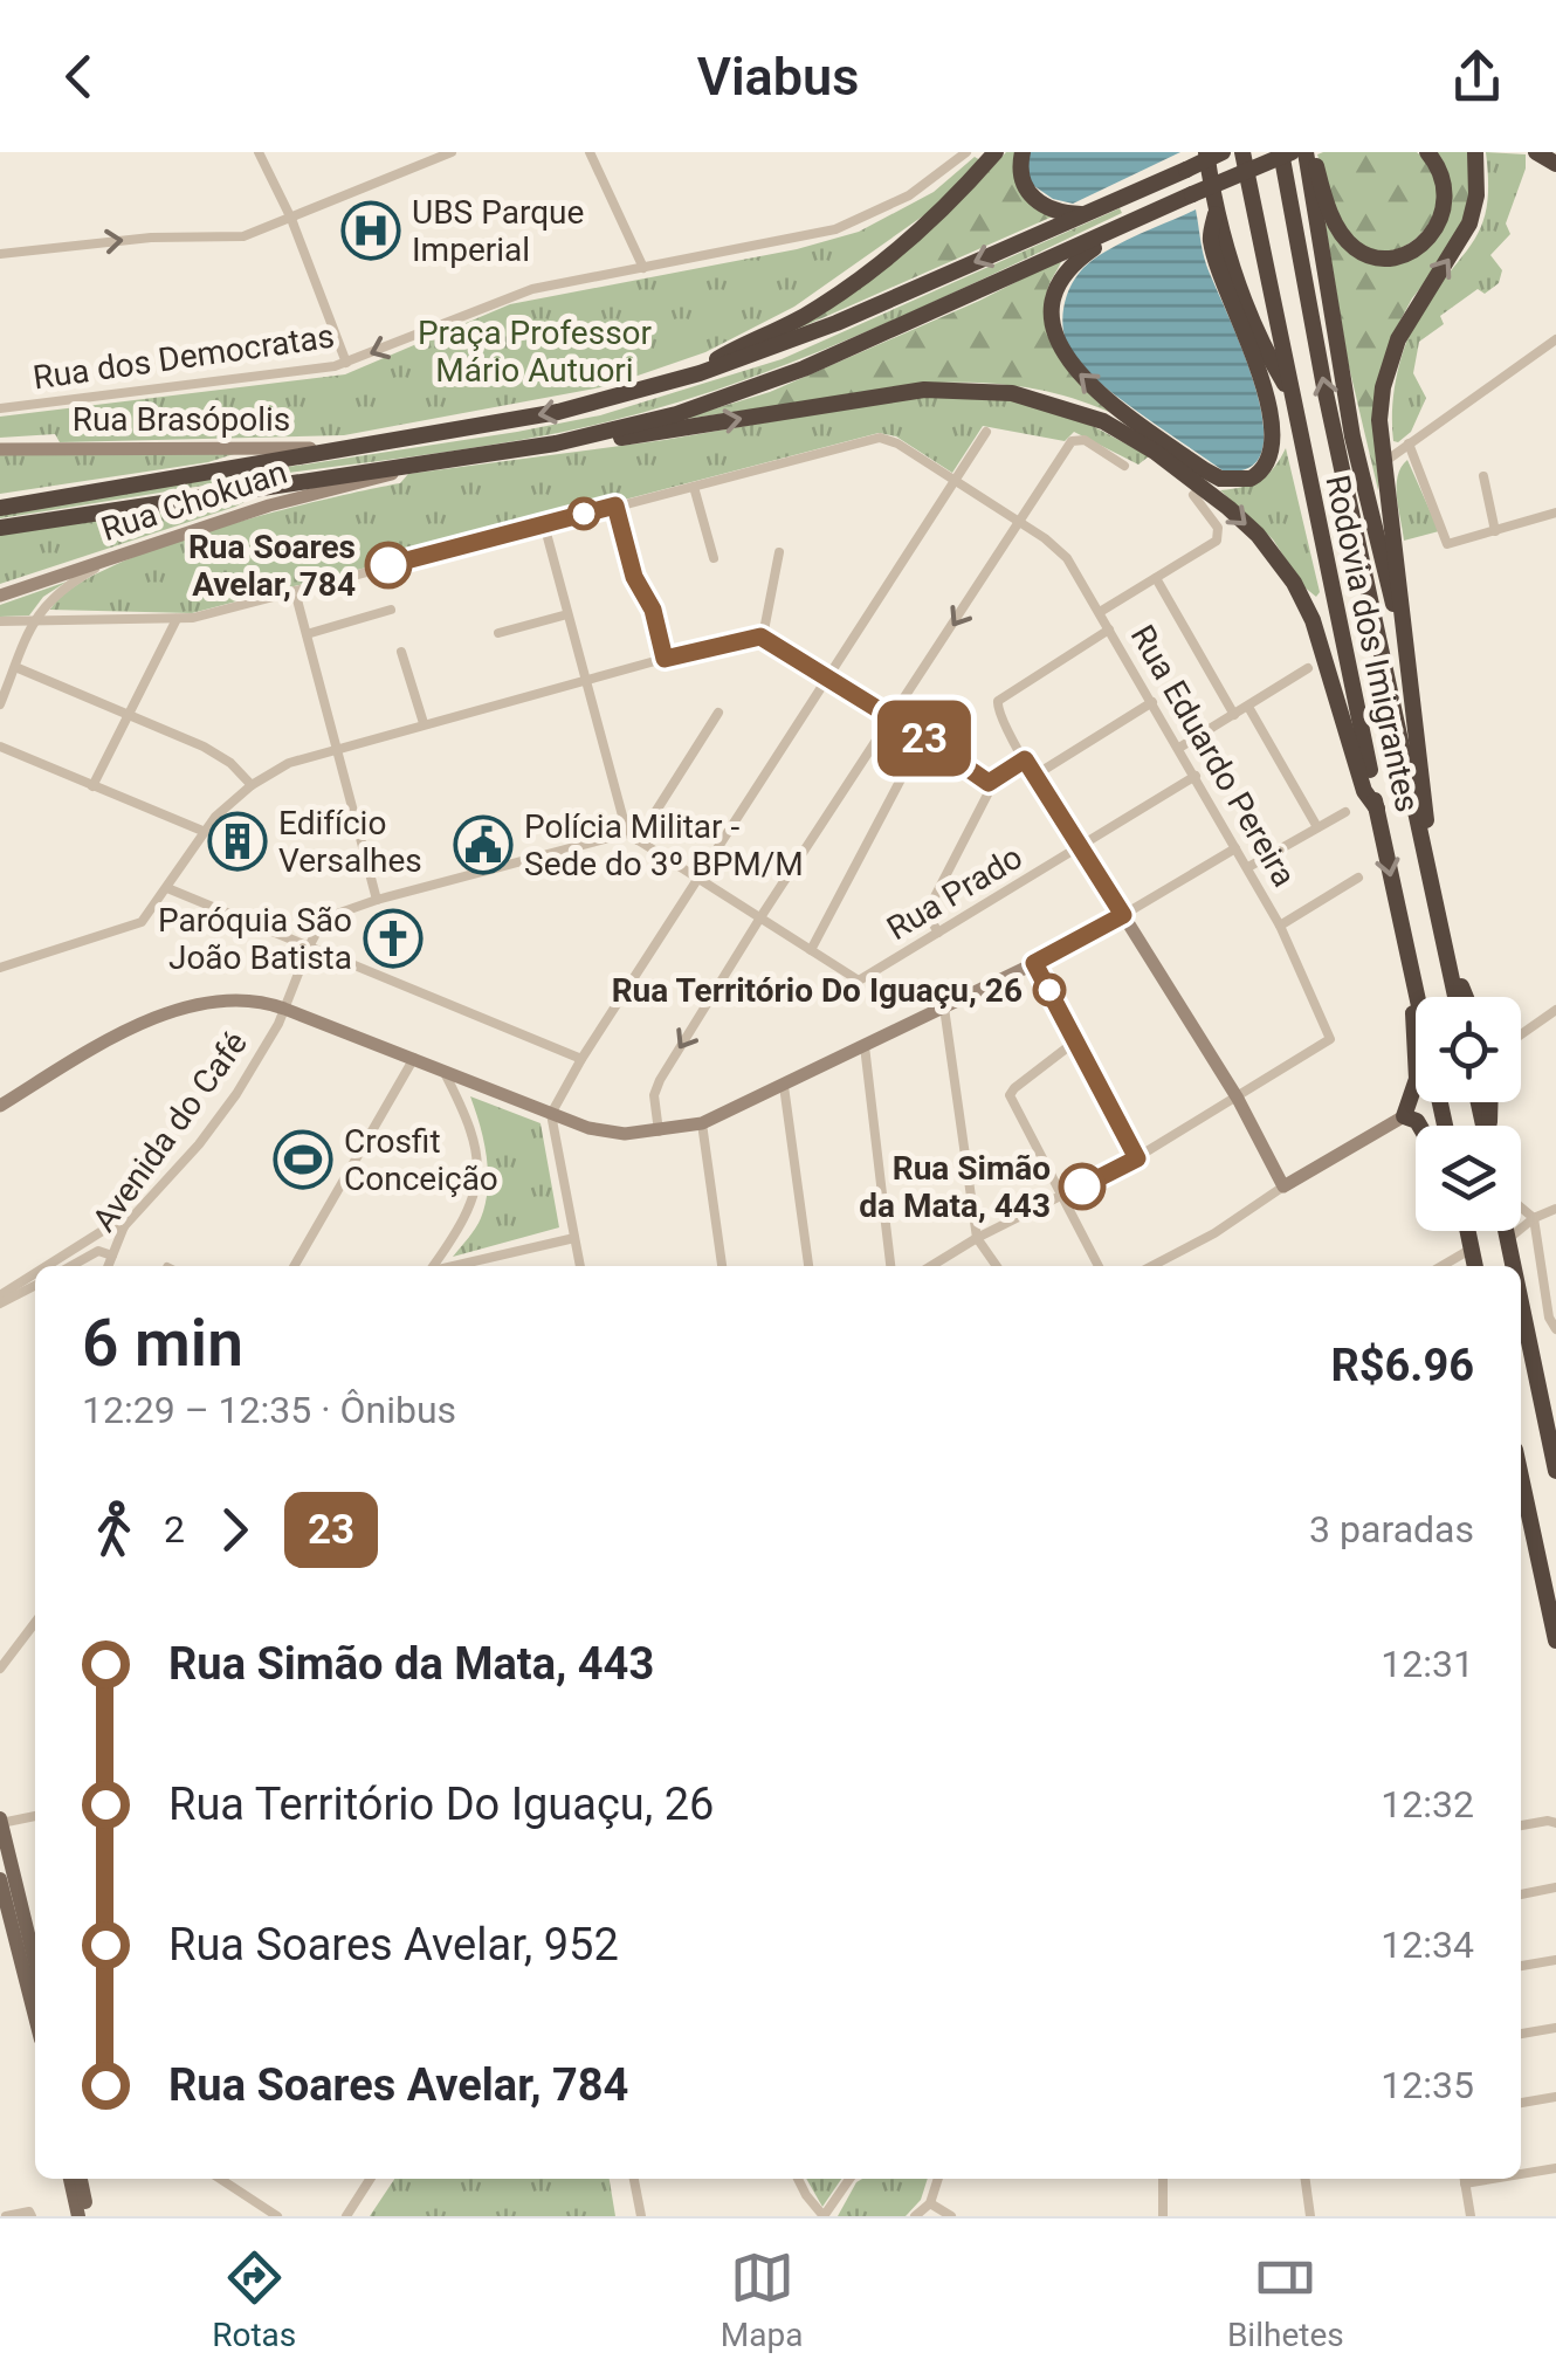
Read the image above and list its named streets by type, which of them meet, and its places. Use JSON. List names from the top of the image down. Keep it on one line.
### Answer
{"streets":{"highway":["Rodovia dos Imigrantes"],"street":["Rua dos Democratas","Rua Brasópolis","Rua Chokuan","Rua Eduardo Pereira","Rua Prado","Avenida do Café"]},"crossings":[["Rua Eduardo Pereira","Rua Prado"]],"parks":["Praça Professor Mário Autuori"],"places":{"hospital":["UBS Parque Imperial"],"other":["Rua Soares Avelar, 784","Rua Território Do Iguaçu, 26","Rua Simão da Mata, 443"],"building":["Edifício Versalhes"],"public building":["Polícia Militar - Sede do 3º BPM/M"],"church":["Paróquia São João Batista"],"sports":["Crosfit Conceição"]},"lines":["bus line 23"],"page":{"header":"Viabus","on_map":"23","heading":["6 min","12:29 – 12:35 · Ônibus","R$6.96"],"legs":["2","23","3 paradas"],"list":[{"name":"Rua Simão da Mata, 443","value":"12:31"},{"name":"Rua Território Do Iguaçu, 26","value":"12:32"},{"name":"Rua Soares Avelar, 952","value":"12:34"},{"name":"Rua Soares Avelar, 784","value":"12:35"}],"tabs":["Rotas","Mapa","Bilhetes"]}}
